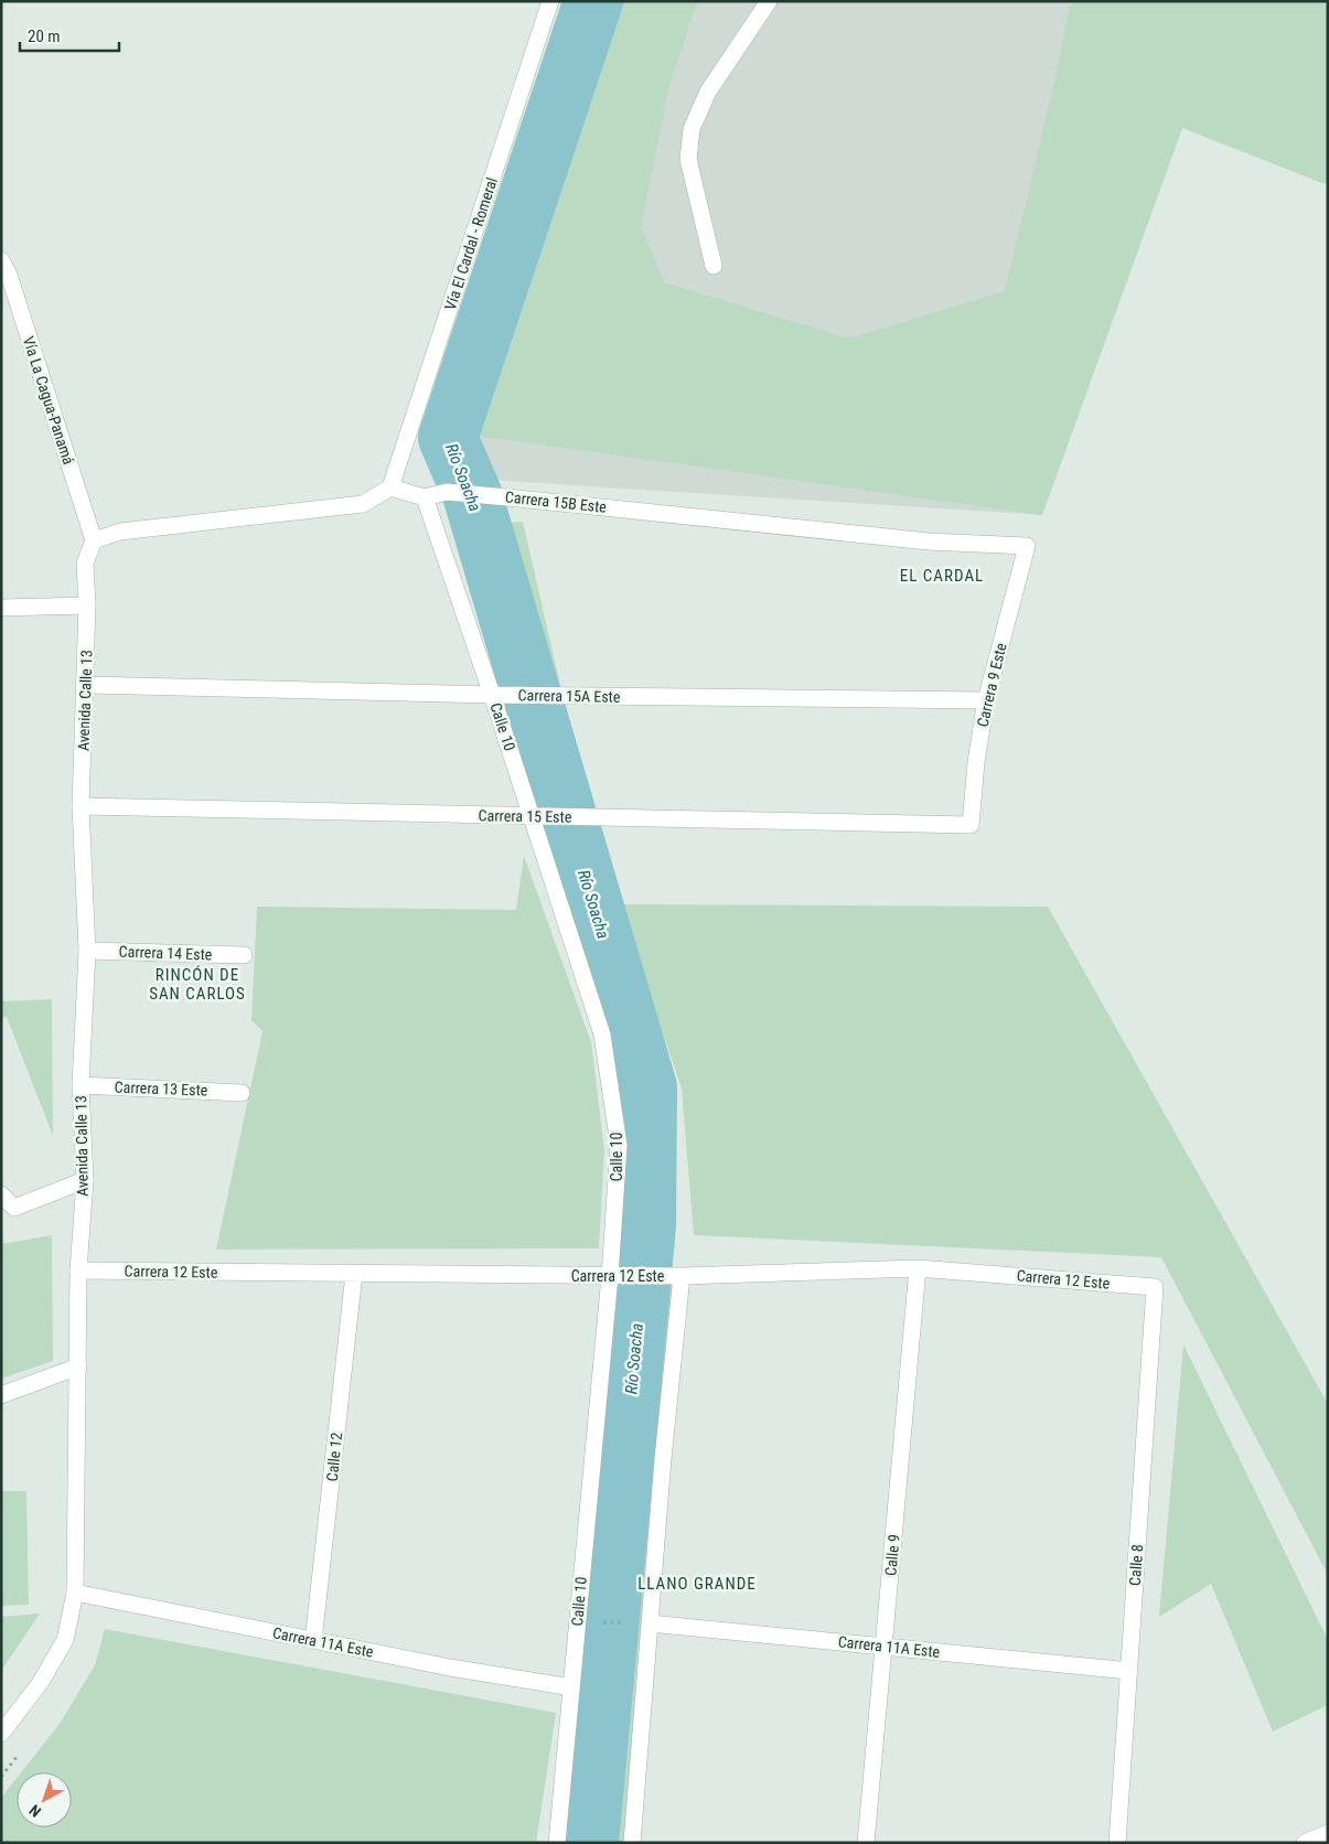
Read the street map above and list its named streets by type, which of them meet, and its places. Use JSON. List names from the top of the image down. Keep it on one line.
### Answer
{"streets":{"street":["Vía El Cardal - Romeral","Vía La Cagua-Panamá","Carrera 15B Este","Carrera 9 Este","Carrera 15A Este","Avenida Calle 13","Calle 10","Carrera 15 Este","Carrera 14 Este","Carrera 13 Este","Carrera 12 Este","Calle 12","Calle 9","Calle 8","Carrera 11A Este"]},"crossings":[["Vía La Cagua-Panamá","Avenida Calle 13"],["Carrera 15B Este","Carrera 9 Este"],["Carrera 15B Este","Calle 10"],["Carrera 9 Este","Carrera 15A Este"],["Carrera 9 Este","Carrera 15 Este"],["Carrera 15A Este","Avenida Calle 13"],["Carrera 15A Este","Calle 10"],["Avenida Calle 13","Carrera 15 Este"],["Avenida Calle 13","Carrera 14 Este"],["Avenida Calle 13","Carrera 13 Este"],["Avenida Calle 13","Carrera 12 Este"],["Avenida Calle 13","Carrera 11A Este"],["Calle 10","Carrera 15 Este"],["Calle 10","Carrera 12 Este"],["Calle 10","Carrera 11A Este"],["Carrera 12 Este","Calle 12"],["Carrera 12 Este","Calle 9"],["Carrera 12 Este","Calle 8"],["Calle 12","Carrera 11A Este"],["Calle 9","Carrera 11A Este"],["Calle 8","Carrera 11A Este"]],"districts":["EL CARDAL","RINCÓN DE SAN CARLOS","LLANO GRANDE"],"water":["Río Soacha"],"scale_bar":"20 m","north":"bottom left"}
